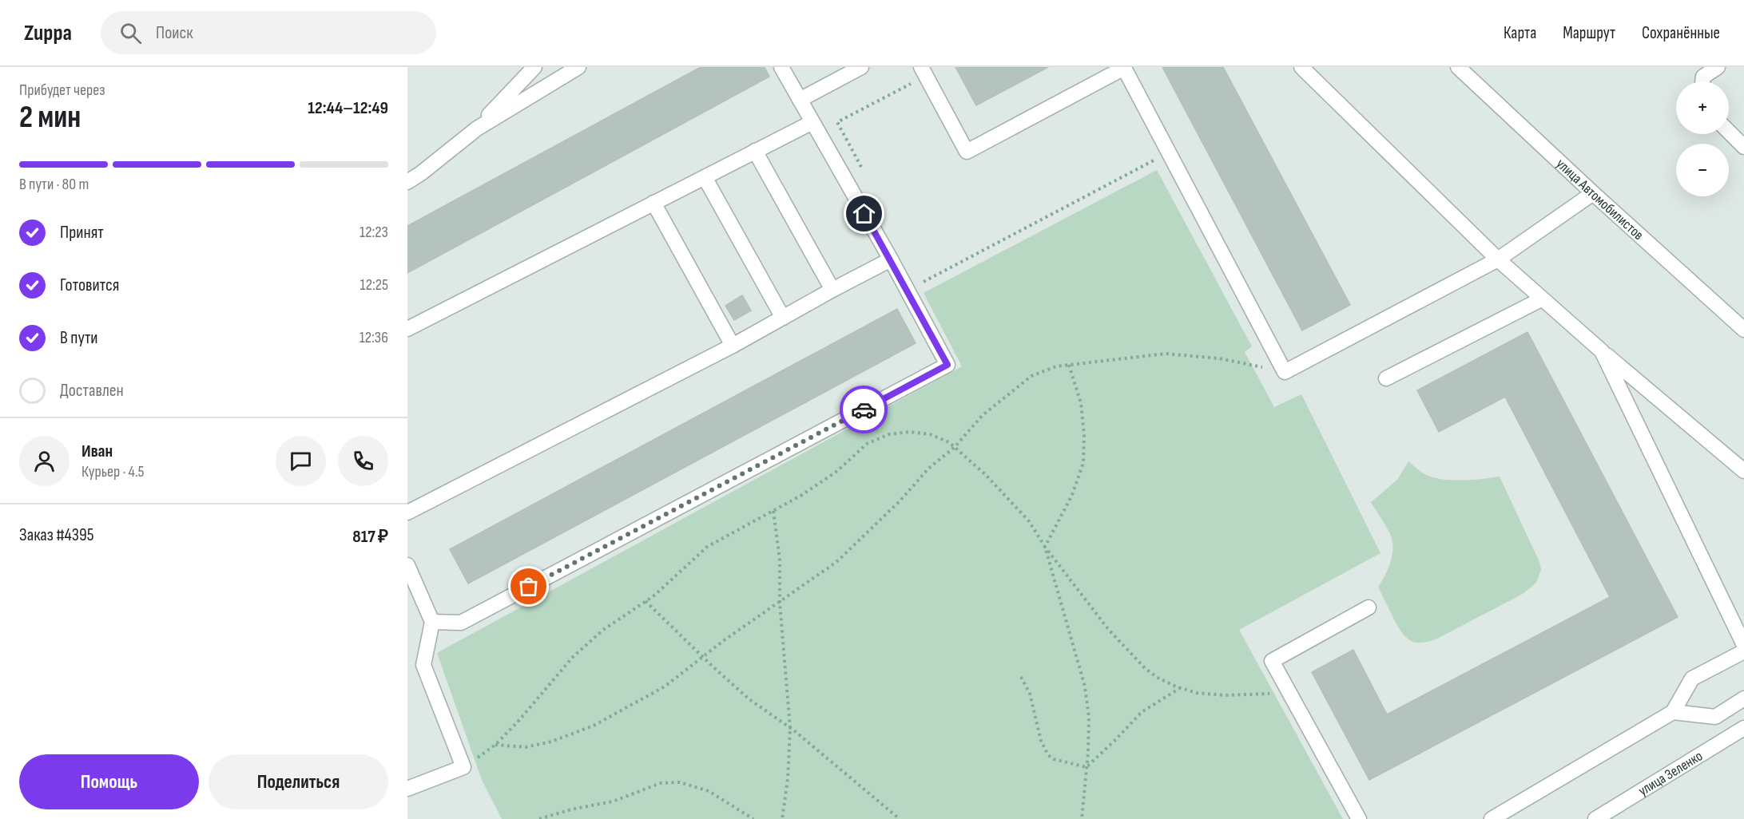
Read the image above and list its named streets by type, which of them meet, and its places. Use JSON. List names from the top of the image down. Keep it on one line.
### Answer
{"streets":{"street":["улица Автомобилистов","улица Зеленко"]},"page":{"header":"Zuppa","search":"Поиск","nav":["Карта","Маршрут","Сохранённые"],"heading":["2 мин","Прибудет через","12:44–12:49"],"panel":["Иван","Курьер · 4.5","Заказ #4395","817 ₽"],"map_buttons":["+","−"],"bar":"В пути · 80 m","list":[["Принят","12:23"],["Готовится","12:25"],["В пути","12:36"],"Доставлен"],"buttons":["Помощь","Поделиться"]}}
